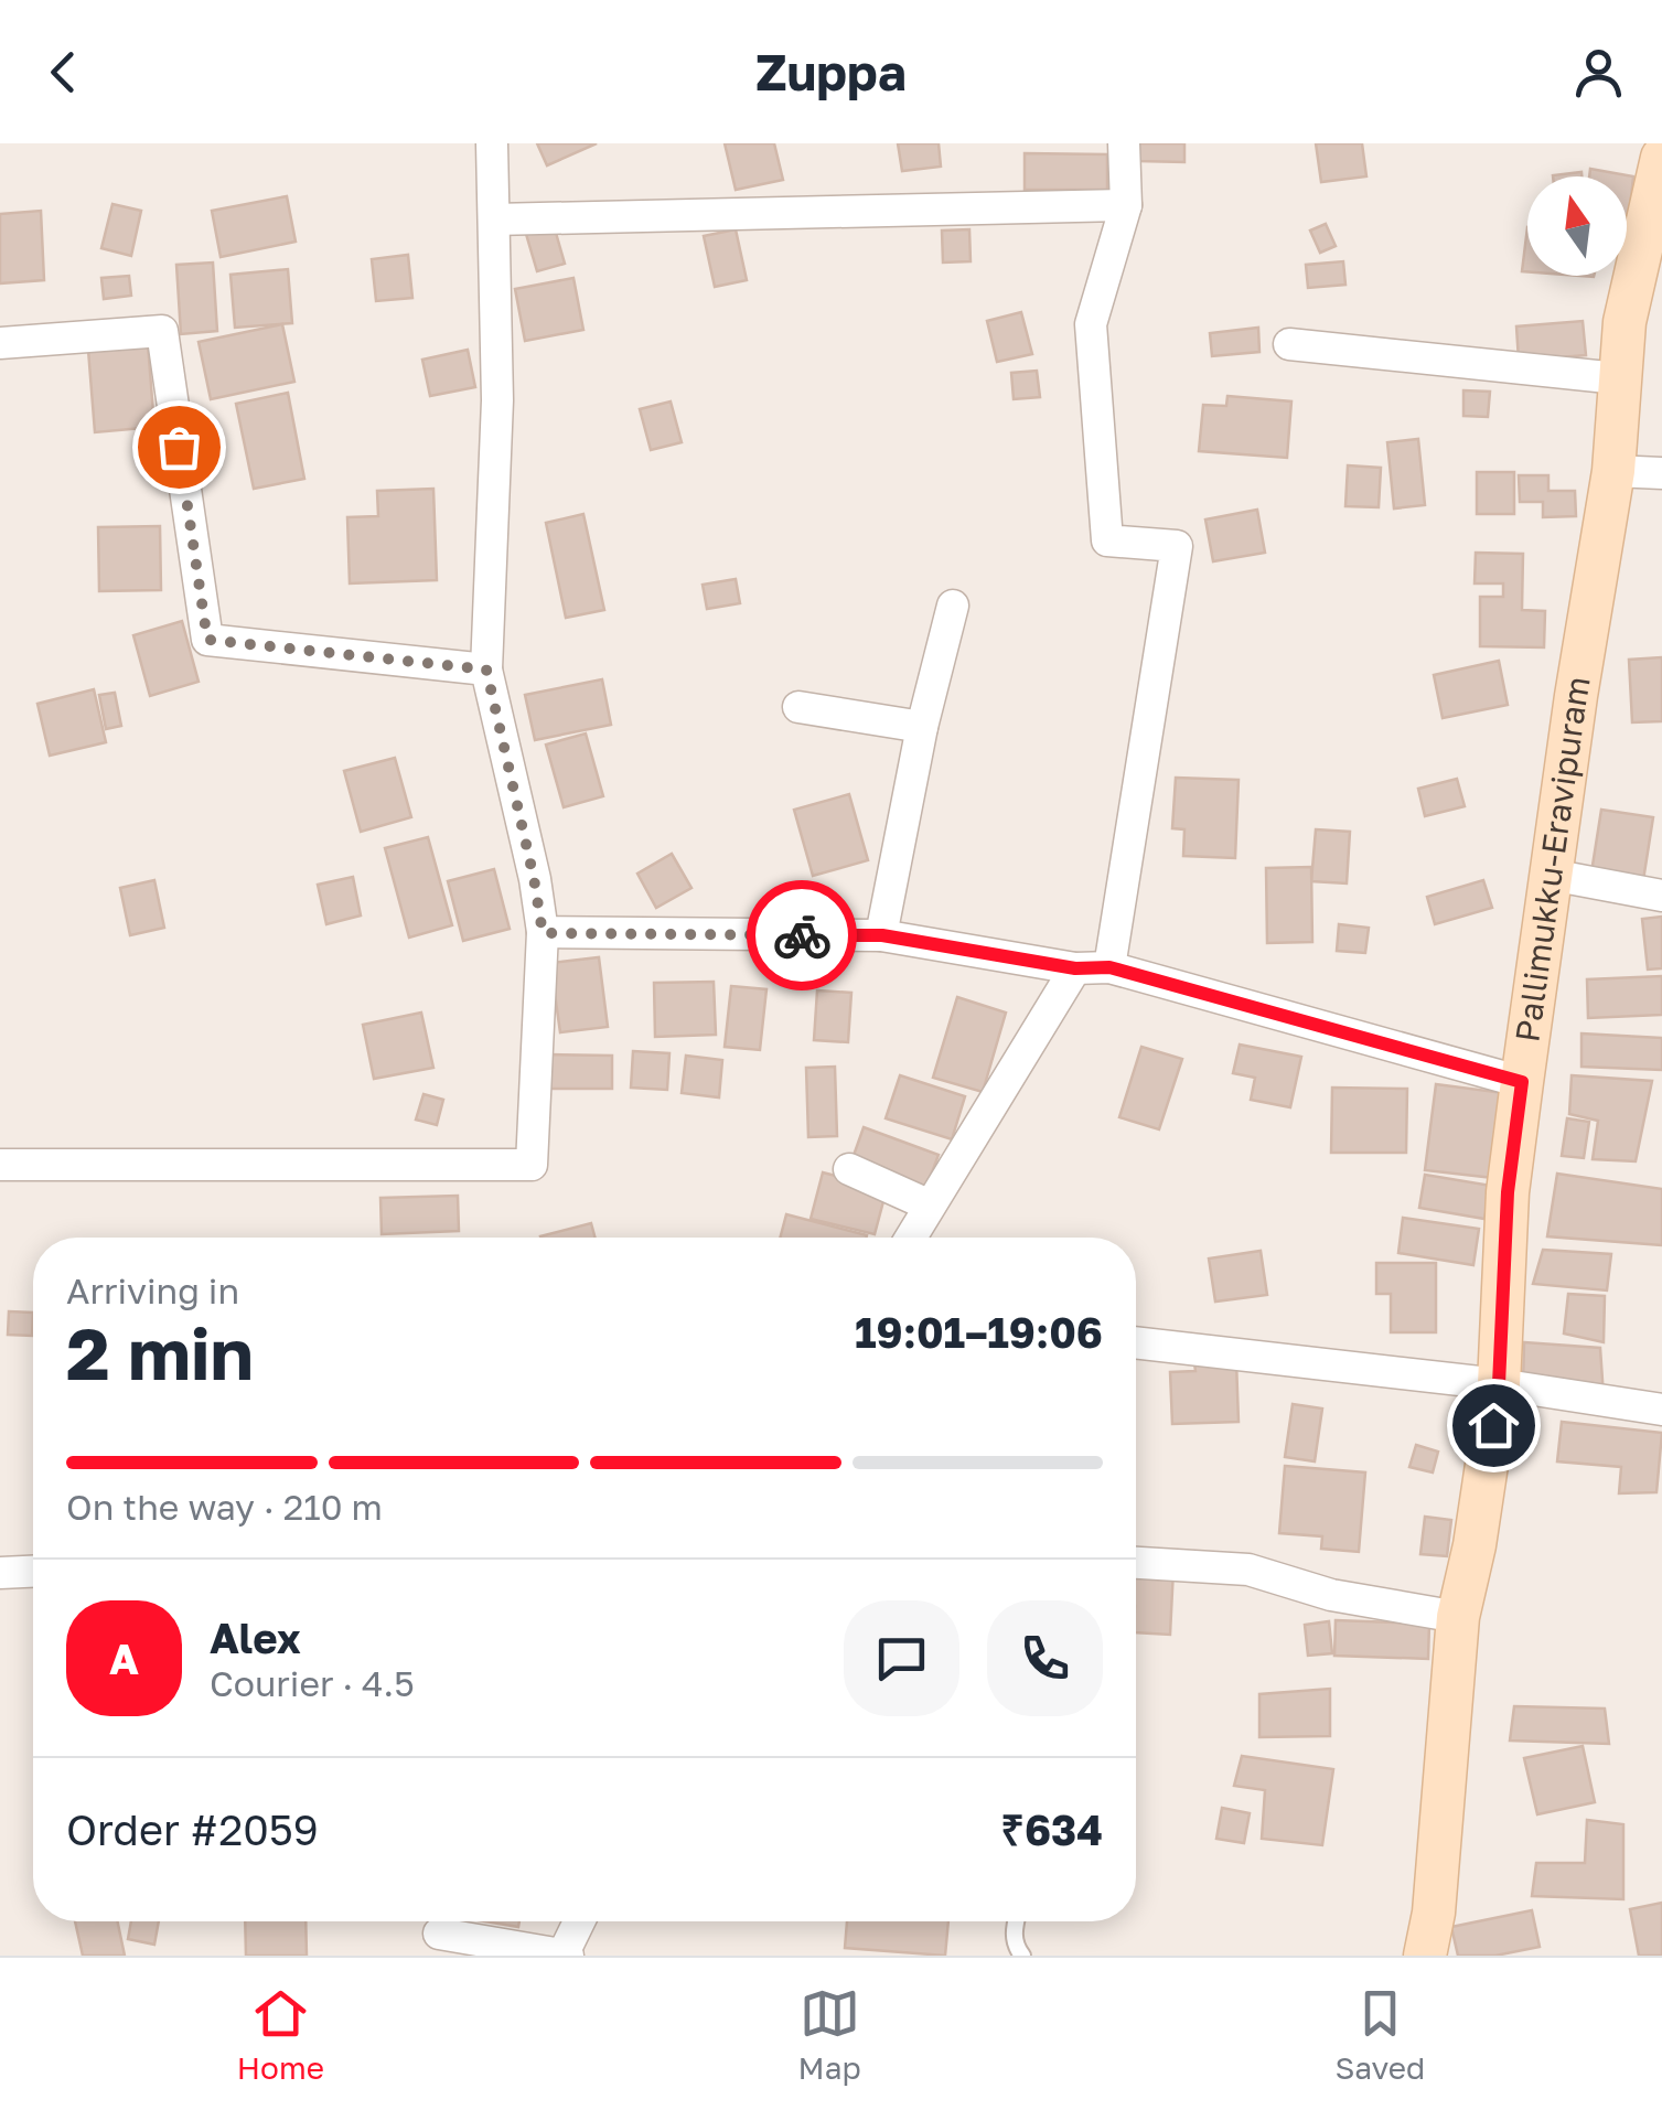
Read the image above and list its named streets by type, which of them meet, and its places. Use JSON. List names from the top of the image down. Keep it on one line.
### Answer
{"streets":{"main road":["Pallimukku-Eravipuram"]},"north":"top","page":{"header":"Zuppa","heading":["2 min","Arriving in","19:01–19:06"],"panel":["Alex","Courier · 4.5","Order #2059","₹634"],"bar":"On the way · 210 m","round":"A","tabs":["Home","Map","Saved"]}}
